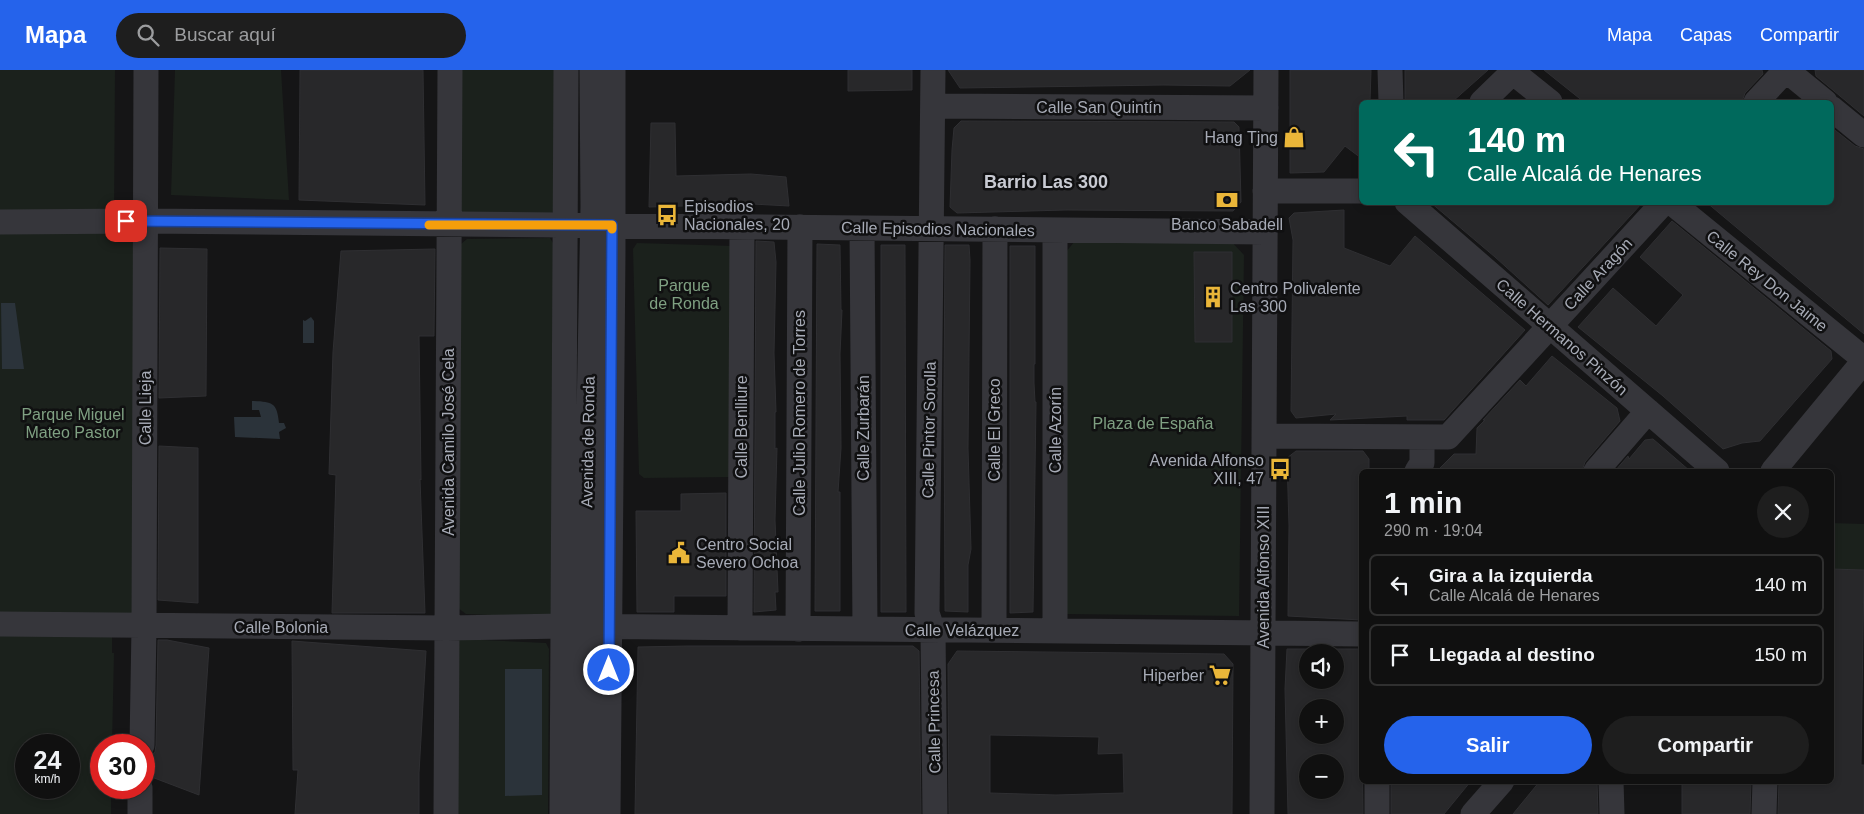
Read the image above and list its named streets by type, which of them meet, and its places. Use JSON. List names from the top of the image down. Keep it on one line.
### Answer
{"streets":{"street":["Calle San Quintín","Calle Episodios Nacionales","Calle Aragón","Calle Rey Don Jaime","Calle Hermanos Pinzón","Calle Lieja","Calle Julio Romero de Torres","Calle Benlliure","Calle Zurbarán","Calle Pintor Sorolla","Calle El Greco","Calle Azorín","Avenida Camilo José Cela","Avenida de Ronda","Avenida Alfonso XIII","Calle Bolonia","Calle Velázquez","Calle Princesa"]},"crossings":[["Calle San Quintín","Calle Pintor Sorolla"],["Calle San Quintín","Avenida Alfonso XIII"],["Calle Episodios Nacionales","Calle Lieja"],["Calle Episodios Nacionales","Calle Julio Romero de Torres"],["Calle Episodios Nacionales","Calle Benlliure"],["Calle Episodios Nacionales","Calle Zurbarán"],["Calle Episodios Nacionales","Calle Pintor Sorolla"],["Calle Episodios Nacionales","Calle El Greco"],["Calle Episodios Nacionales","Calle Azorín"],["Calle Episodios Nacionales","Avenida Camilo José Cela"],["Calle Episodios Nacionales","Avenida de Ronda"],["Calle Episodios Nacionales","Avenida Alfonso XIII"],["Calle Aragón","Calle Hermanos Pinzón"],["Calle Aragón","Avenida Alfonso XIII"],["Calle Lieja","Calle Bolonia"],["Calle Julio Romero de Torres","Calle Velázquez"],["Calle Benlliure","Calle Velázquez"],["Calle Zurbarán","Calle Velázquez"],["Calle Pintor Sorolla","Calle Velázquez"],["Calle Pintor Sorolla","Calle Princesa"],["Calle El Greco","Calle Velázquez"],["Calle Azorín","Calle Velázquez"],["Avenida Camilo José Cela","Calle Bolonia"],["Avenida de Ronda","Calle Bolonia"],["Avenida de Ronda","Calle Velázquez"],["Avenida Alfonso XIII","Calle Velázquez"],["Calle Bolonia","Calle Velázquez"],["Calle Velázquez","Calle Princesa"]],"districts":["Barrio Las 300"],"parks":["Parque de Ronda","Parque Miguel Mateo Pastor","Plaza de España"],"places":{"shop":["Hang Tjng"],"bank":["Banco Sabadell"],"bus stop":["Episodios Nacionales, 20","Avenida Alfonso XIII, 47"],"building":["Centro Polivalente Las 300"],"public building":["Centro Social Severo Ochoa"],"supermarket":["Hiperber"]},"page":{"header":"Mapa","search":"Buscar aquí","nav":["Mapa","Capas","Compartir"],"turn":["140 m","Calle Alcalá de Henares"],"heading":["1 min","290 m · 19:04"],"list":[{"name":"Gira a la izquierda","note":"Calle Alcalá de Henares","value":"140 m"},{"name":"Llegada al destino","value":"150 m"}],"map_buttons":["+","−"],"buttons":["Salir","Compartir"],"speed":"24 km/h","limit":"30"}}
